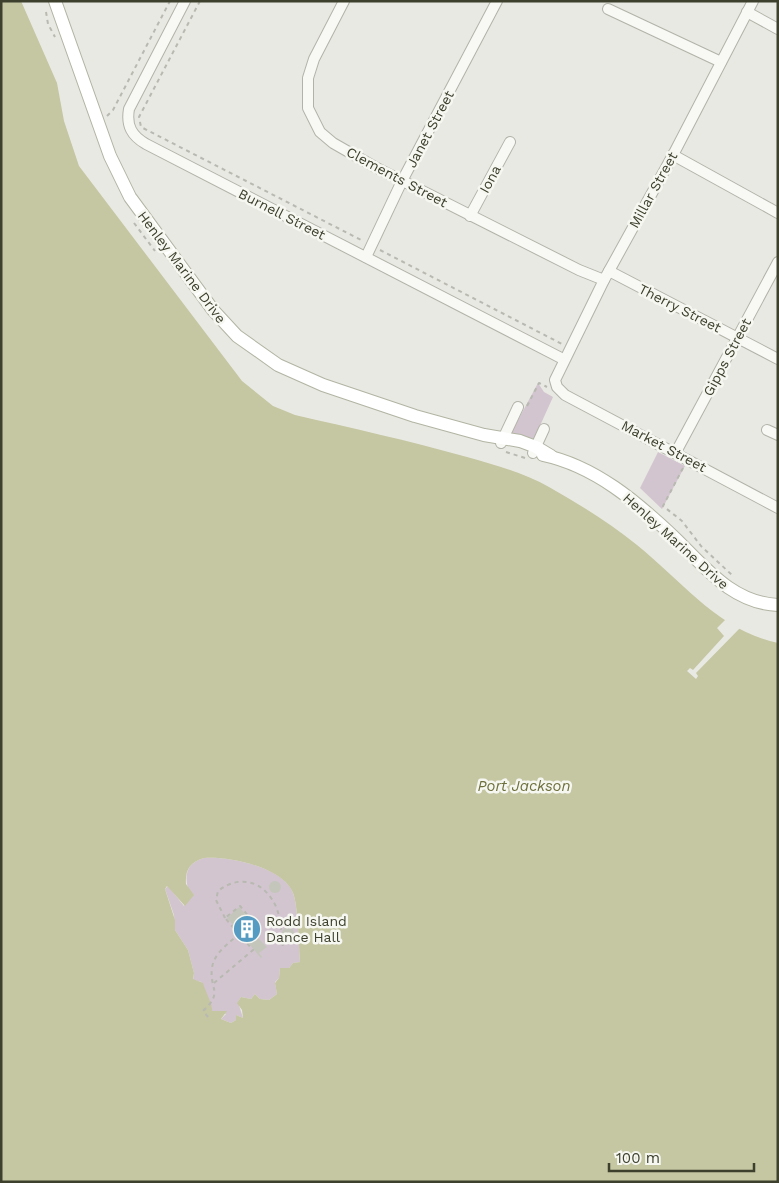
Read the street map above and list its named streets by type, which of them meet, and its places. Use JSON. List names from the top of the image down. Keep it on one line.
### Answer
{"streets":{"main road":["Henley Marine Drive"],"street":["Janet Street","Clements Street","Iona","Millar Street","Burnell Street","Therry Street","Gipps Street","Market Street"]},"crossings":[["Janet Street","Clements Street"],["Janet Street","Burnell Street"],["Clements Street","Iona"],["Clements Street","Millar Street"],["Clements Street","Therry Street"],["Millar Street","Burnell Street"],["Millar Street","Therry Street"],["Millar Street","Market Street"],["Therry Street","Gipps Street"],["Gipps Street","Market Street"]],"water":["Port Jackson"],"places":{"building":["Rodd Island Dance Hall"]},"scale_bar":"100 m"}
